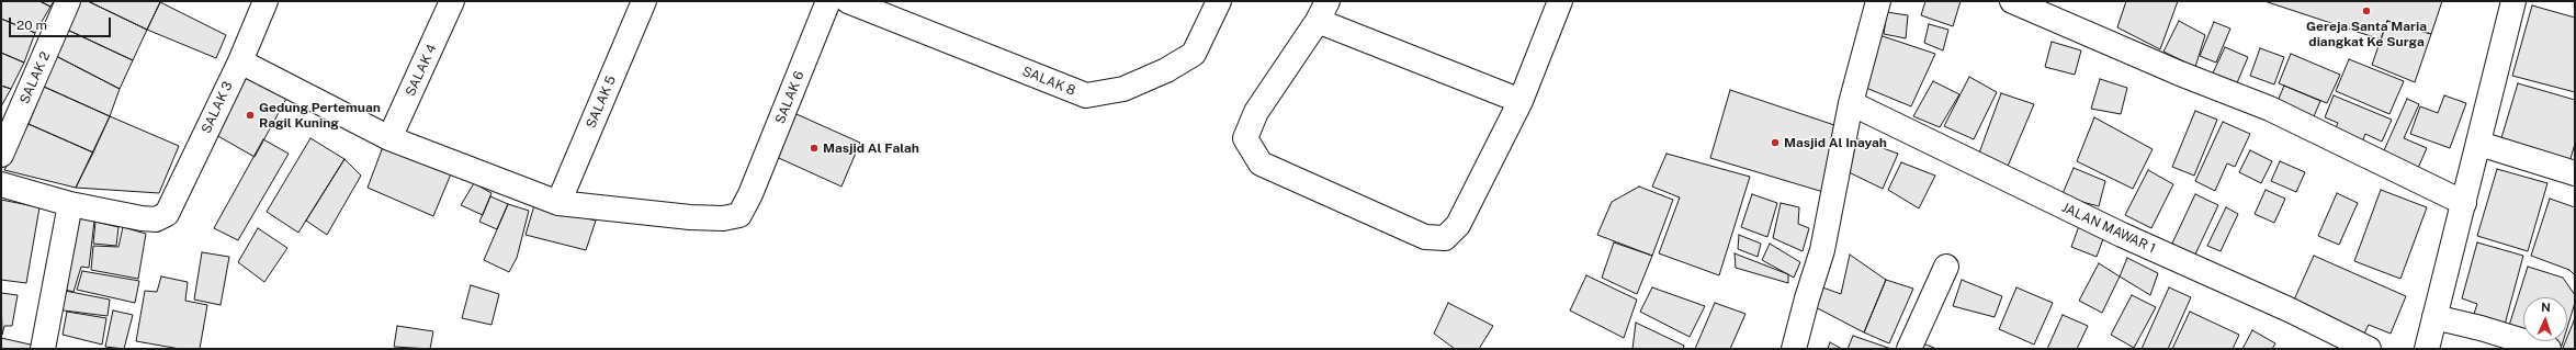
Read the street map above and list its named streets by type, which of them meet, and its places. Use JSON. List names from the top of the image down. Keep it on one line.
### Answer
{"streets":{"street":["SALAK 4","SALAK 2","SALAK 8","SALAK 6","SALAK 5","SALAK 3","JALAN MAWAR 1"]},"crossings":[["SALAK 4","SALAK 6"],["SALAK 6","SALAK 5"],["SALAK 6","SALAK 3"]],"places":["Gereja Santa Maria diangkat Ke Surga","Gedung Pertemuan Ragil Kuning","Masjid Al Inayah","Masjid Al Falah"],"scale_bar":"20 m","north":"top"}
